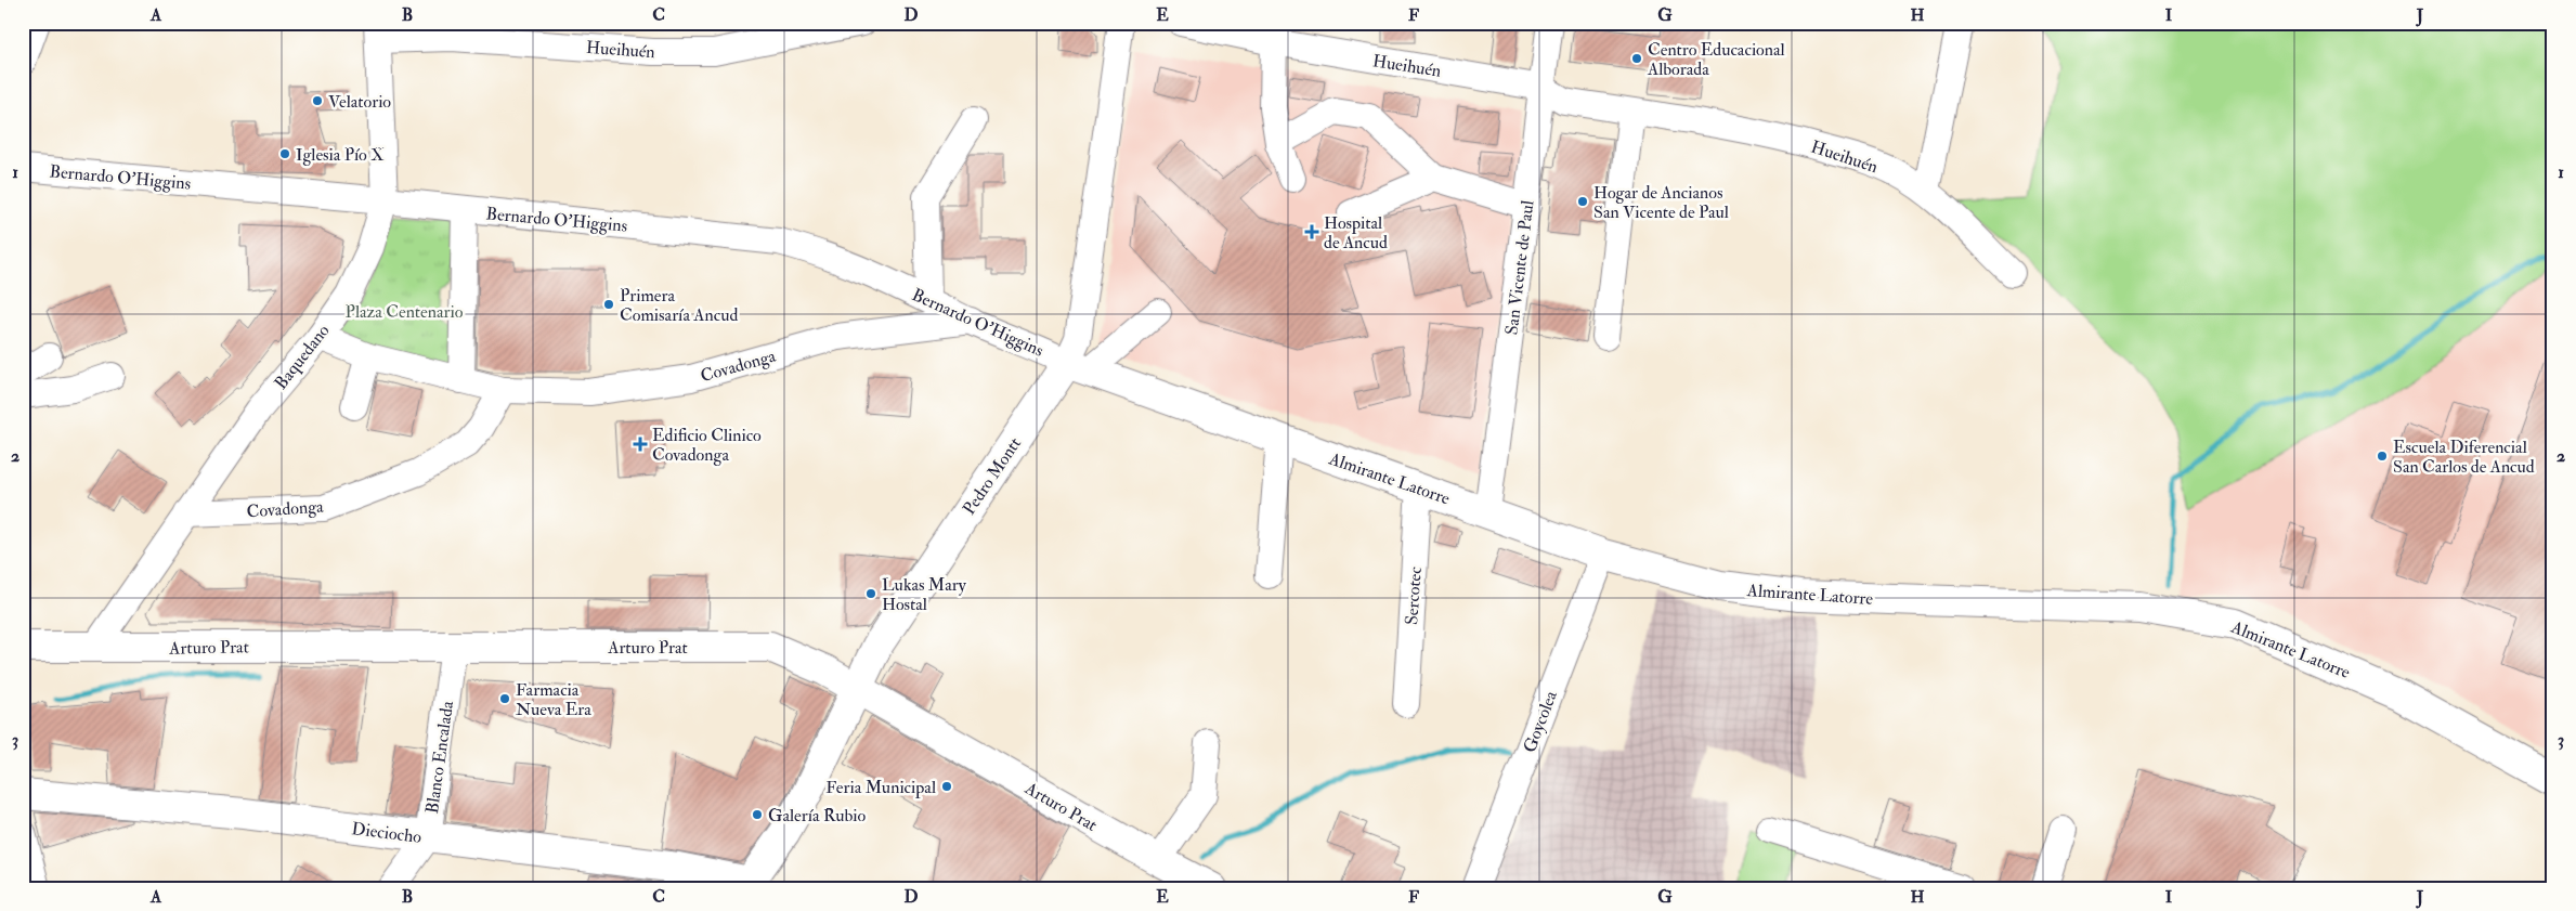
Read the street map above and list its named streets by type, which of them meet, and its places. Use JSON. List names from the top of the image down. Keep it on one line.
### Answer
{"streets":{"main road":["Pedro Montt","Almirante Latorre","Arturo Prat","Dieciocho"],"street":["Hueihuén","Bernardo O'Higgins","San Vicente de Paul","Baquedano","Covadonga","Sercotec","Goycolea","Blanco Encalada"]},"crossings":[["Hueihuén","San Vicente de Paul"],["Hueihuén","Baquedano"],["Bernardo O'Higgins","Baquedano"],["Bernardo O'Higgins","Covadonga"],["Bernardo O'Higgins","Pedro Montt"],["Bernardo O'Higgins","Almirante Latorre"],["San Vicente de Paul","Almirante Latorre"],["Baquedano","Covadonga"],["Baquedano","Arturo Prat"],["Pedro Montt","Almirante Latorre"],["Pedro Montt","Arturo Prat"],["Pedro Montt","Dieciocho"],["Almirante Latorre","Sercotec"],["Almirante Latorre","Goycolea"],["Arturo Prat","Blanco Encalada"],["Blanco Encalada","Dieciocho"]],"parks":["Plaza Centenario"],"places":{"other":["Centro Educacional Alborada","Velatorio","Iglesia Pío X","Hogar de Ancianos San Vicente de Paul","Primera Comisaría Ancud","Escuela Diferencial San Carlos de Ancud","Lukas Mary Hostal","Farmacia Nueva Era","Feria Municipal","Galería Rubio"],"health":["Hospital de Ancud","Edificio Clinico Covadonga"]},"grid":{"columns":["A","B","C","D","E","F","G","H","I","J"],"rows":["1","2","3"]}}
